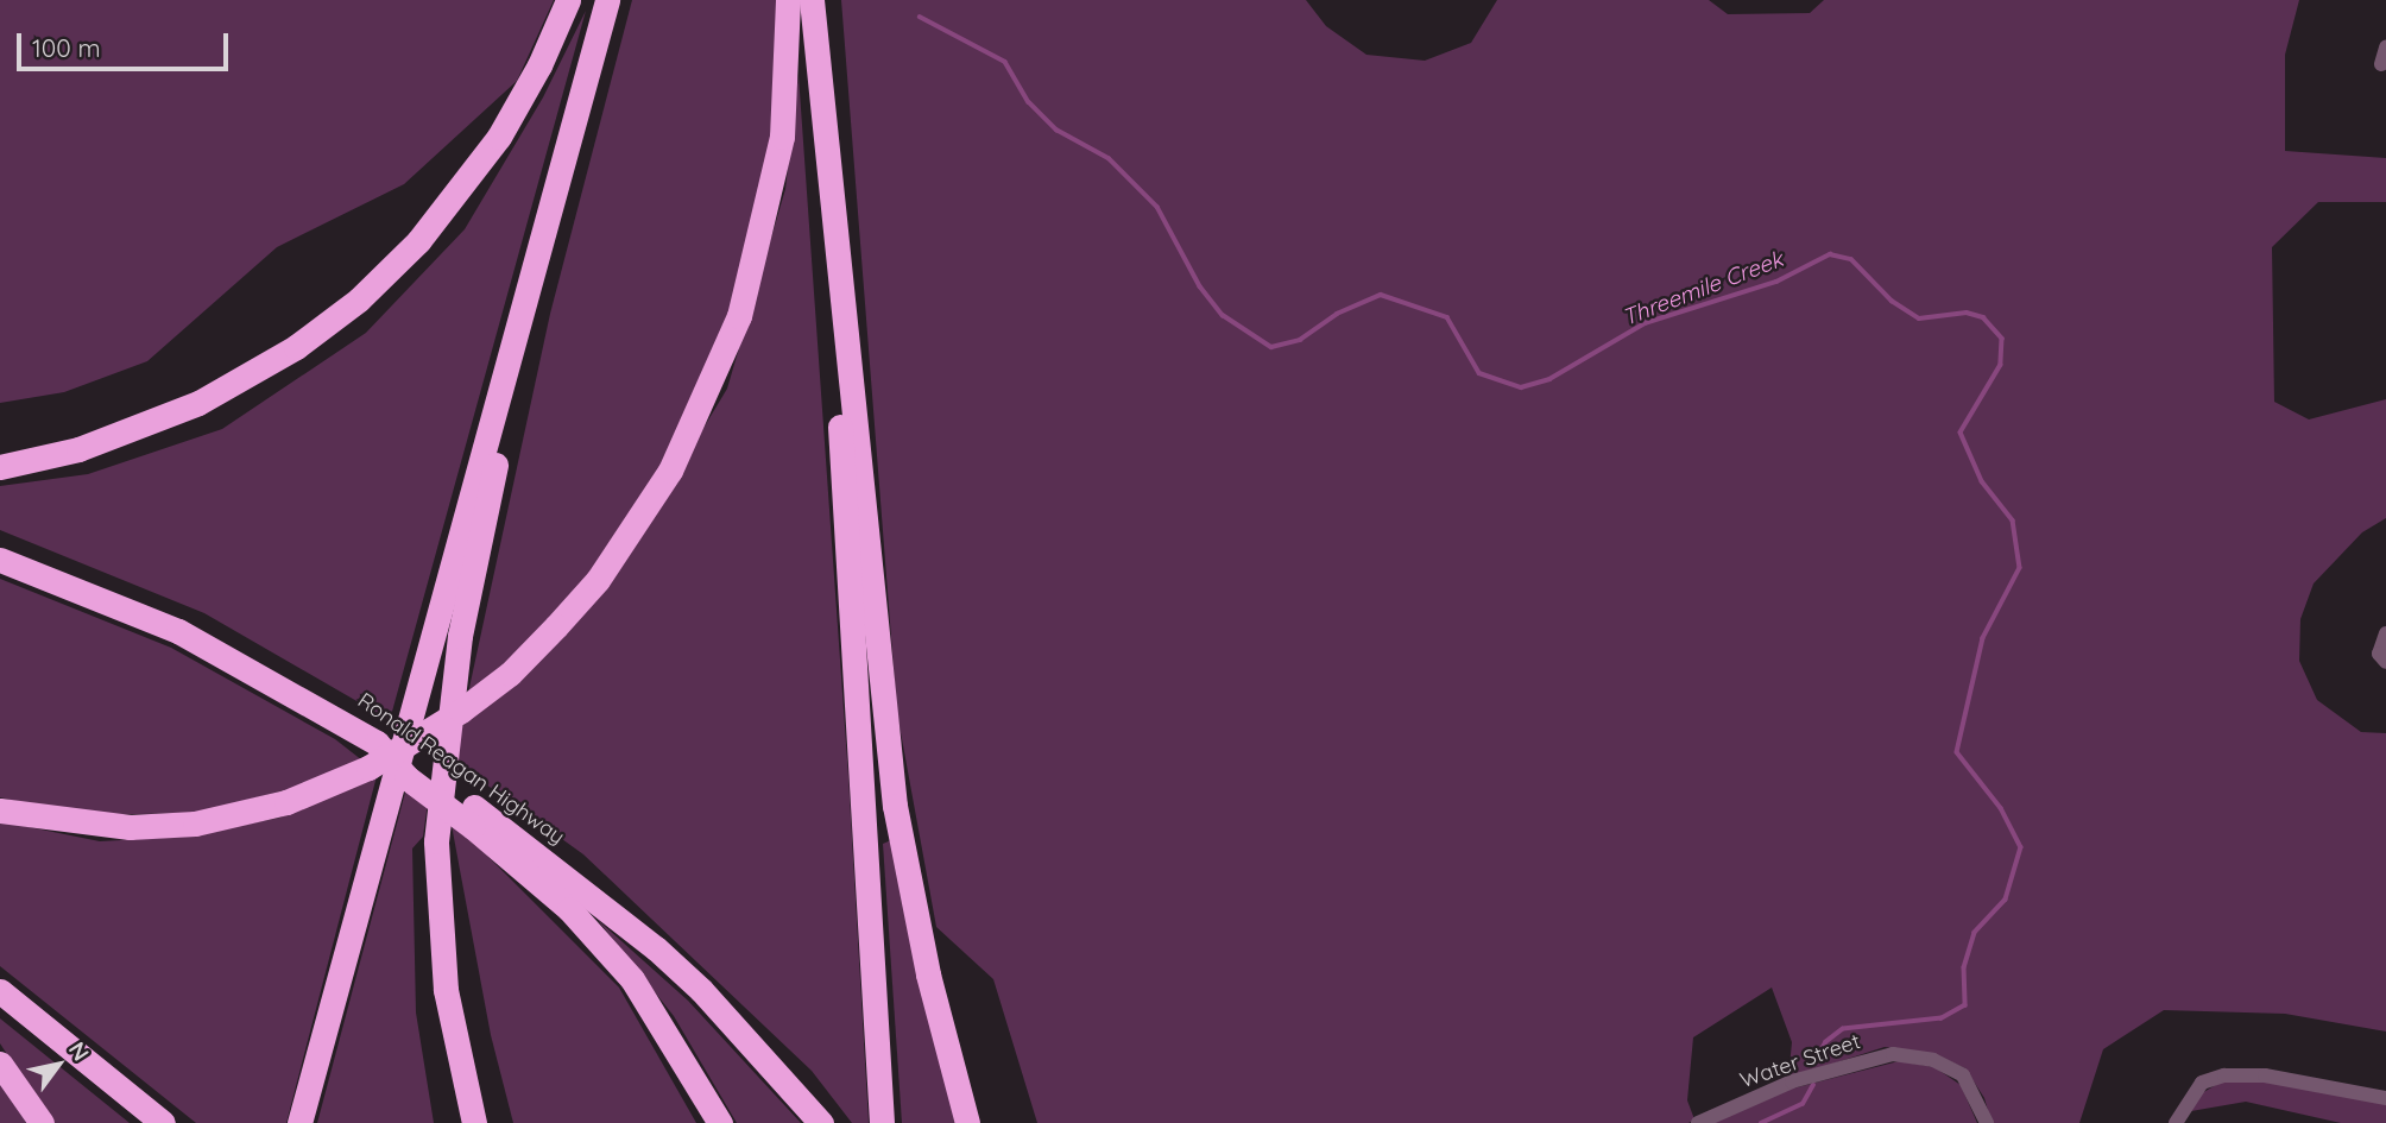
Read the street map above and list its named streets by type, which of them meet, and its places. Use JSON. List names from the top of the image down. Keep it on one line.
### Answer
{"streets":{"highway":["Ronald Reagan Highway"],"street":["Water Street"]},"water":["Threemile Creek"],"scale_bar":"100 m","north":"top right"}
